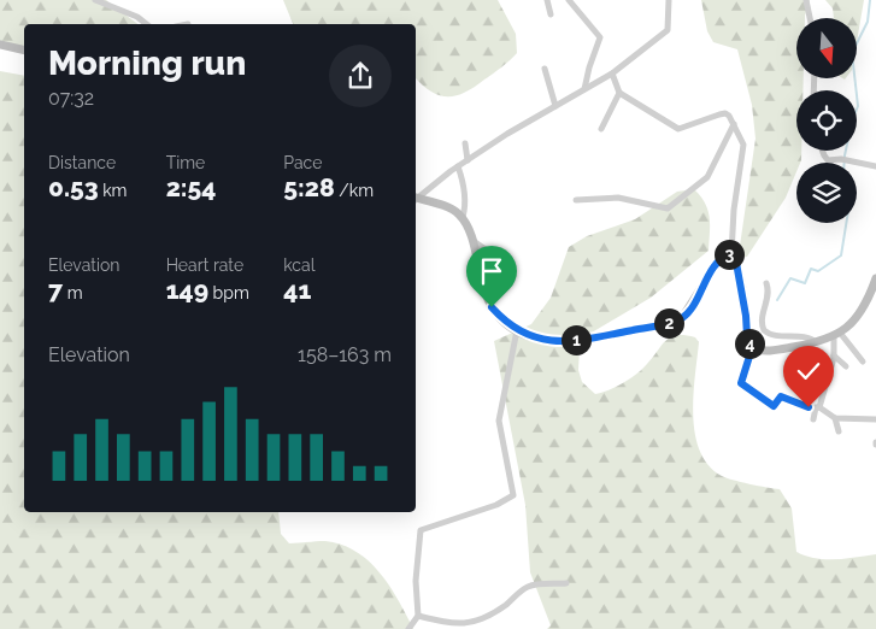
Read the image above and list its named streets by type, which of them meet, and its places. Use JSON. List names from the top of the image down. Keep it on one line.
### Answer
{"north":"bottom","page":{"heading":["Morning run","07:32"],"stats":[["Distance","0.53 km"],["Time","2:54"],["Pace","5:28 /km"],["Elevation","7 m"],["Heart rate","149 bpm"],["kcal","41"]],"pins":["3","2","1","4"],"chart":["Elevation","158–163 m"]}}
